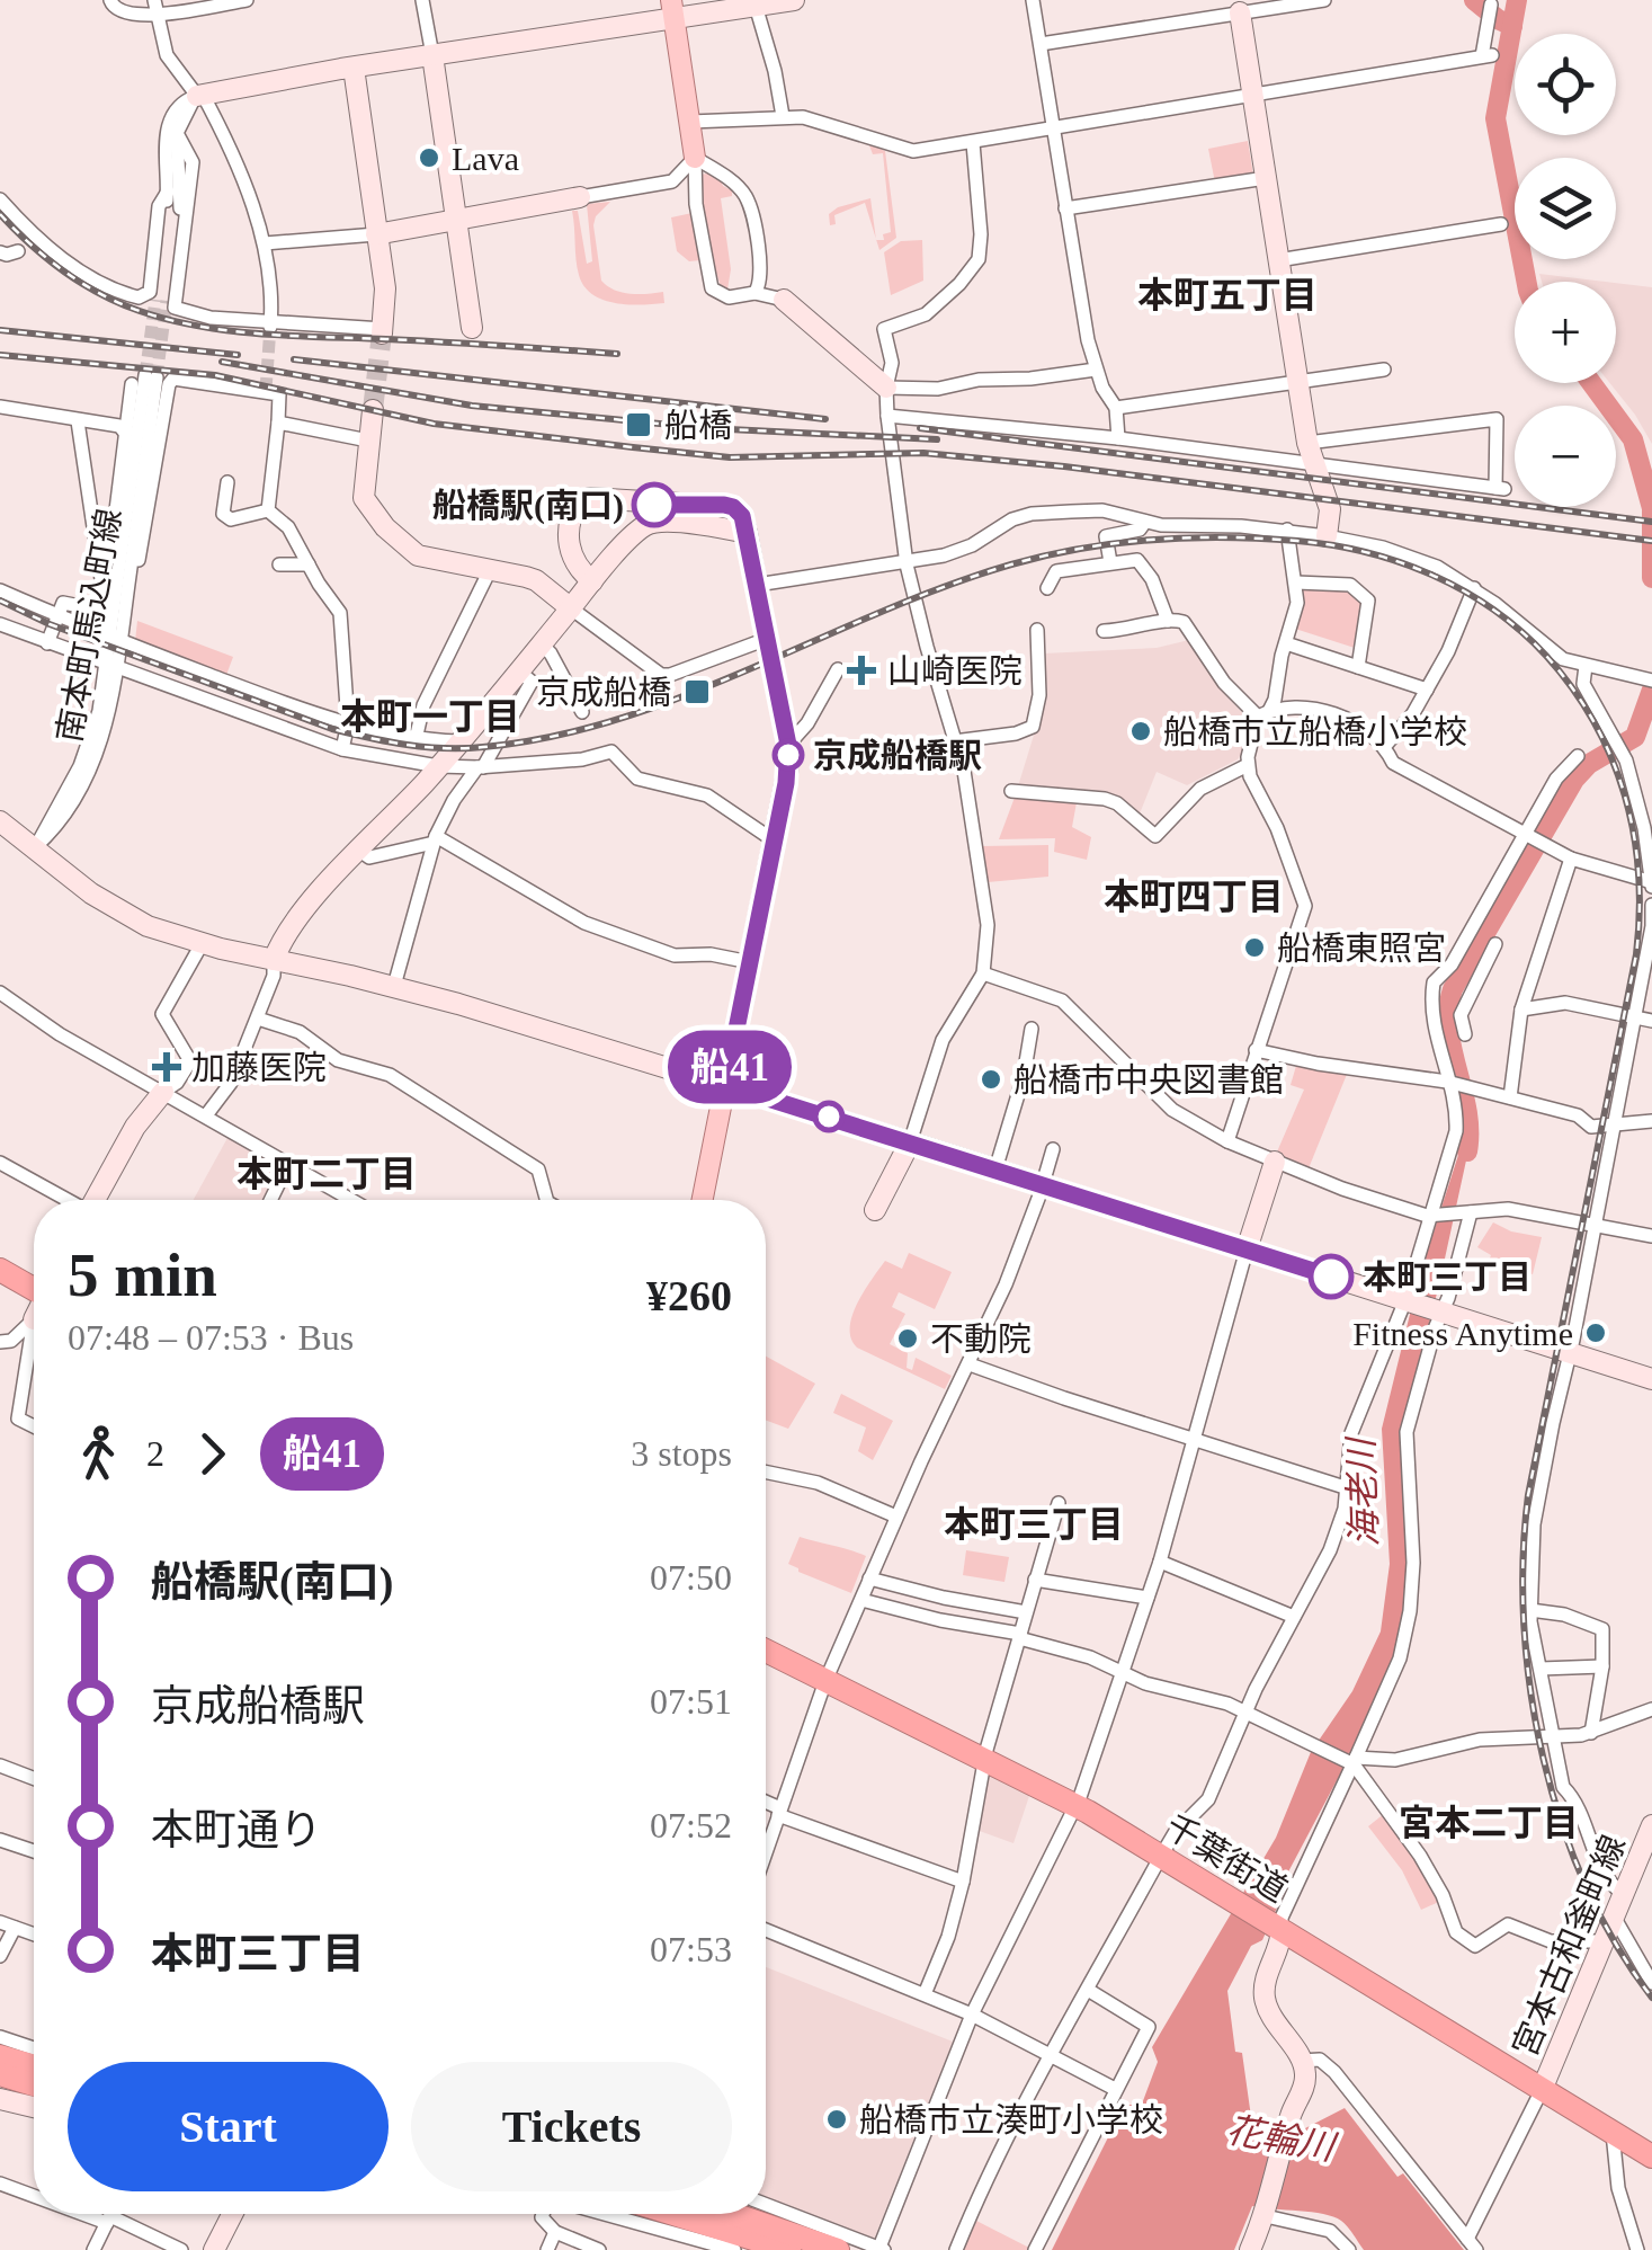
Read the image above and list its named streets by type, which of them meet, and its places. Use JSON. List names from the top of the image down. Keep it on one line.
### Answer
{"streets":{"highway":["千葉街道"],"street":["南本町馬込町線","宮本古和釜町線"]},"crossings":[["千葉街道","宮本古和釜町線"]],"districts":["本町五丁目","本町一丁目","本町四丁目","本町二丁目","本町三丁目","宮本二丁目"],"water":["海老川","花輪川"],"places":{"other":["Lava","船橋駅(南口)","船橋市立船橋小学校","京成船橋駅","船橋東照宮","船橋市中央図書館","本町三丁目","Fitness Anytime","不動院","船橋市立湊町小学校"],"transit":["船橋","京成船橋"],"health":["山崎医院","加藤医院"]},"lines":["bus line 船41"],"page":{"on_map":"船41","map_buttons":["+","−"],"heading":["5 min","07:48 – 07:53 · Bus","¥260"],"legs":["2","船41","3 stops"],"list":[{"name":"船橋駅(南口)","value":"07:50"},{"name":"京成船橋駅","value":"07:51"},{"name":"本町通り","value":"07:52"},{"name":"本町三丁目","value":"07:53"}],"buttons":["Start","Tickets"]}}
